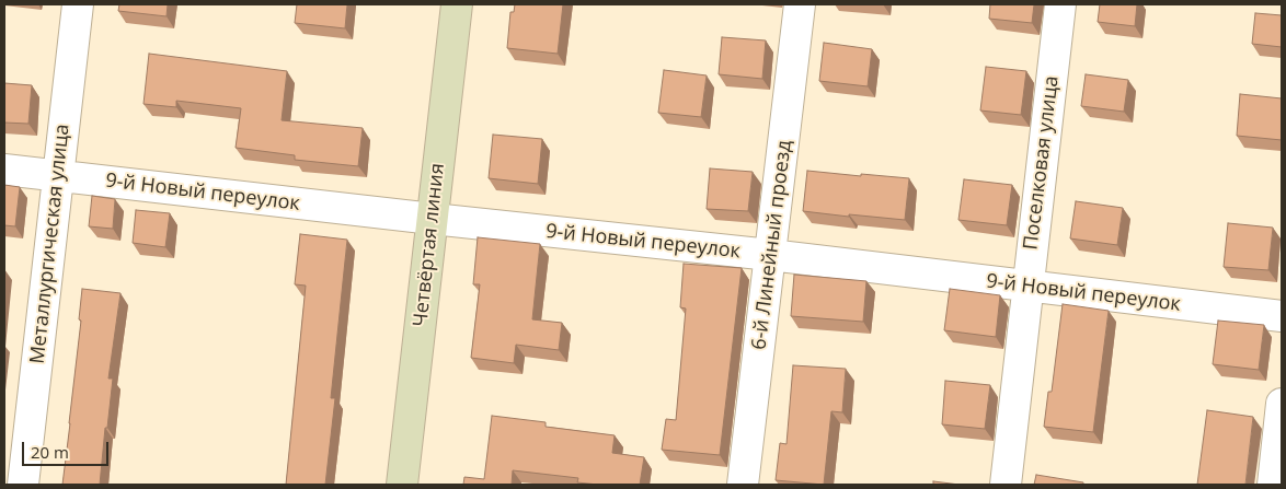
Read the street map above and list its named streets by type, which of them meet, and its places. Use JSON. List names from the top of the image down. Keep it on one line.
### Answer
{"streets":{"street":["Поселковая улица","9-й Новый переулок","Металлургическая улица","Четвёртая линия","6-й Линейный проезд"]},"crossings":[["Поселковая улица","9-й Новый переулок"],["9-й Новый переулок","Металлургическая улица"],["9-й Новый переулок","Четвёртая линия"],["9-й Новый переулок","6-й Линейный проезд"]],"scale_bar":"20 m"}
